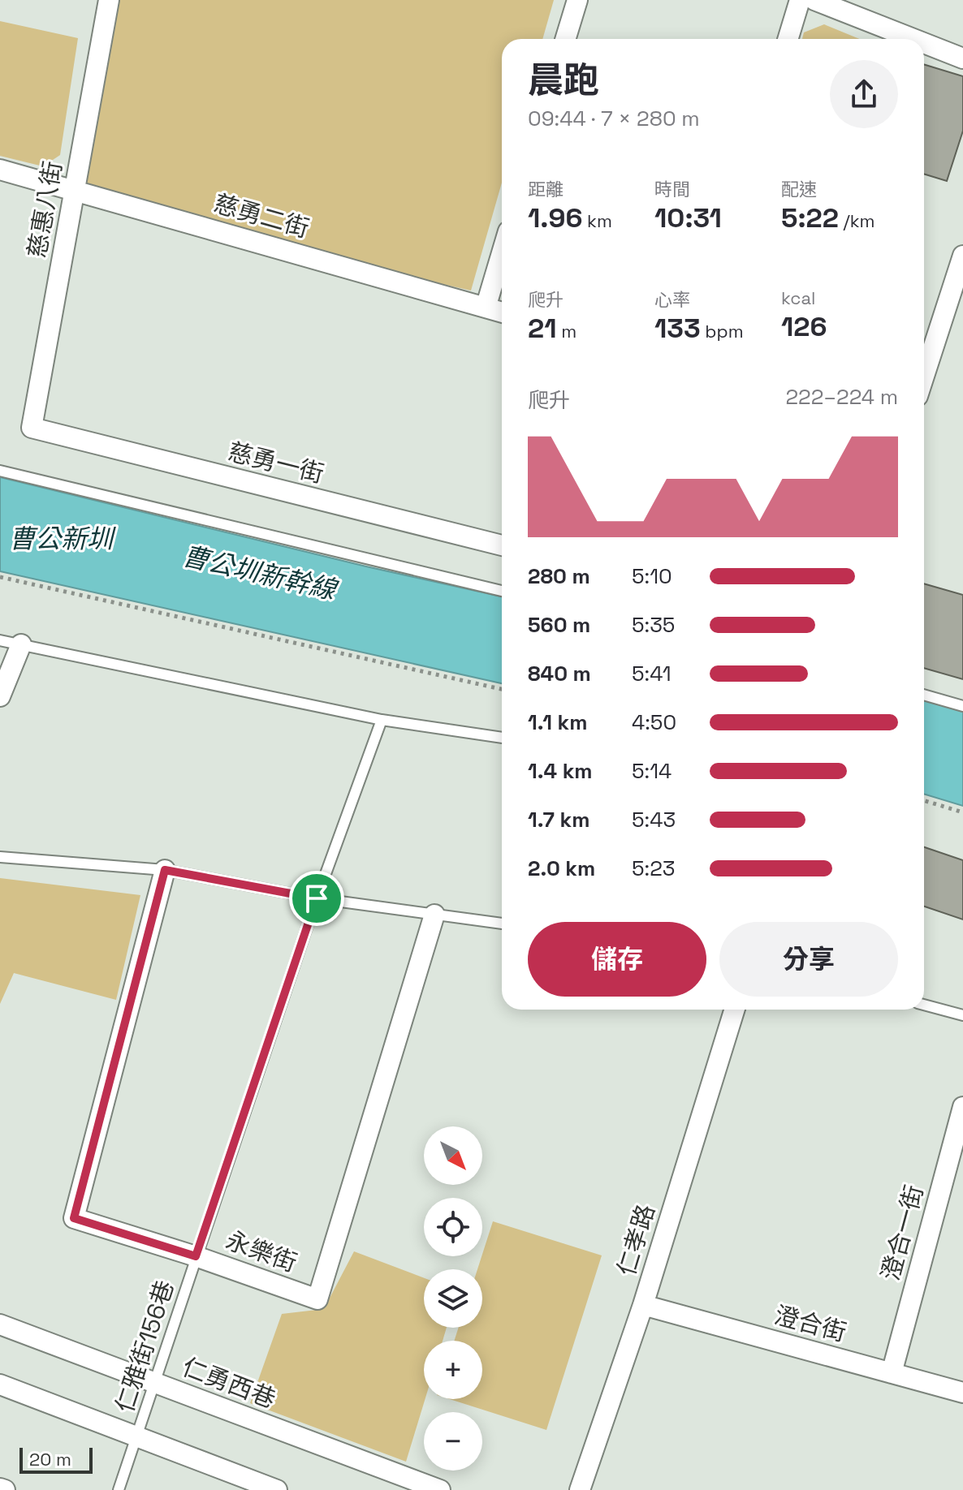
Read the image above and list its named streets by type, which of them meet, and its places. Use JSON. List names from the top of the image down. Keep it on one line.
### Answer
{"streets":{"street":["慈惠八街","慈勇二街","慈勇一街","澄合一街","仁孝路","永樂街","澄合街","仁勇西巷"],"lane":["仁雅街156巷"]},"crossings":[["慈惠八街","慈勇二街"],["慈惠八街","慈勇一街"],["澄合一街","澄合街"],["仁孝路","澄合街"],["永樂街","仁雅街156巷"],["仁雅街156巷","仁勇西巷"]],"water":["曹公新圳","曹公圳新幹線"],"scale_bar":"20 m","north":"bottom right","page":{"heading":["晨跑","09:44 · 7 × 280 m"],"stats":[["距離","1.96 km"],["時間","10:31"],["配速","5:22 /km"],["爬升","21 m"],["心率","133 bpm"],["kcal","126"]],"chart":["爬升","222–224 m"],"list":[{"name":"280 m","note":"5:10"},{"name":"560 m","note":"5:35"},{"name":"840 m","note":"5:41"},{"name":"1.1 km","note":"4:50"},{"name":"1.4 km","note":"5:14"},{"name":"1.7 km","note":"5:43"},{"name":"2.0 km","note":"5:23"}],"buttons":["儲存","分享"],"map_buttons":["+","−"],"scale":"20 m"}}
